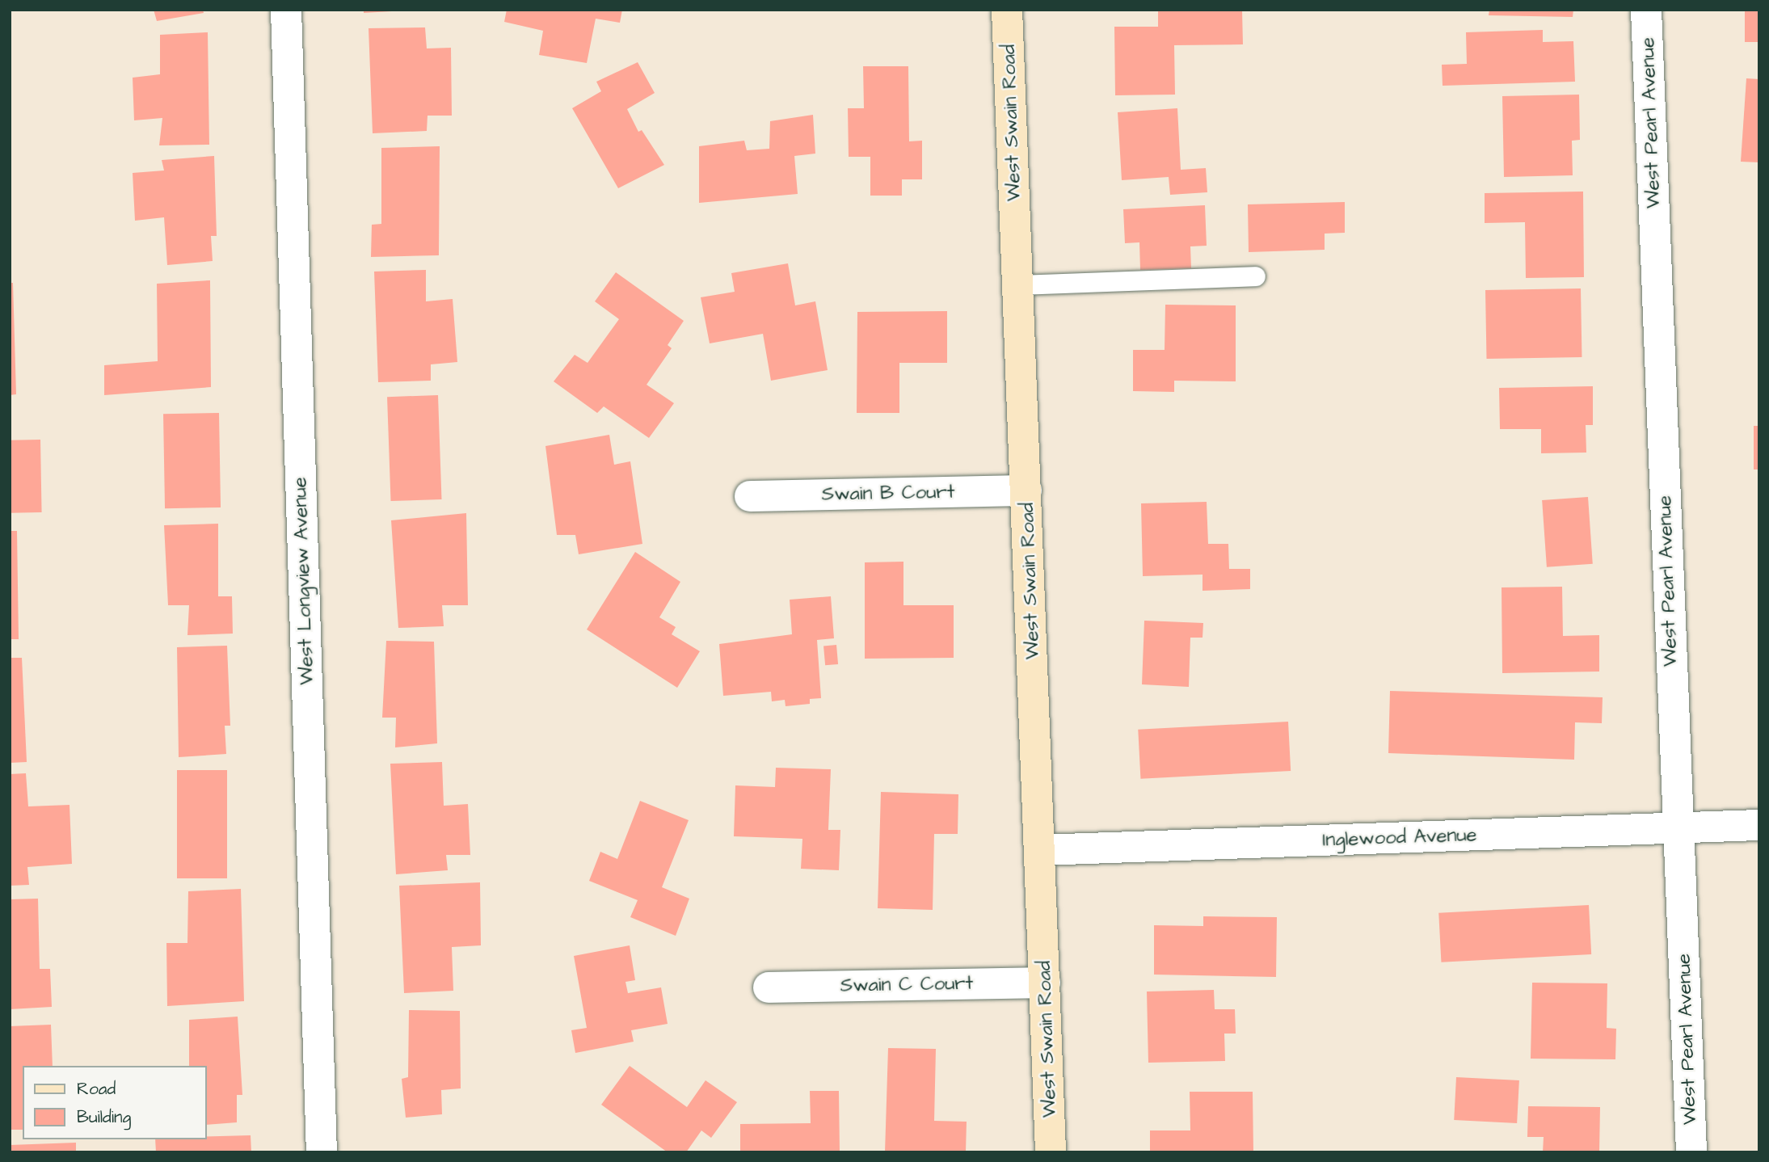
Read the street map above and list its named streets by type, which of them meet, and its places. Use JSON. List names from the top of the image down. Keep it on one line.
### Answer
{"streets":{"main road":["West Swain Road"],"street":["West Pearl Avenue","Swain B Court","West Longview Avenue","Inglewood Avenue","Swain C Court"]},"crossings":[["West Swain Road","Swain B Court"],["West Swain Road","Inglewood Avenue"],["West Swain Road","Swain C Court"],["West Pearl Avenue","Inglewood Avenue"]],"legend":["Road","Building"]}
